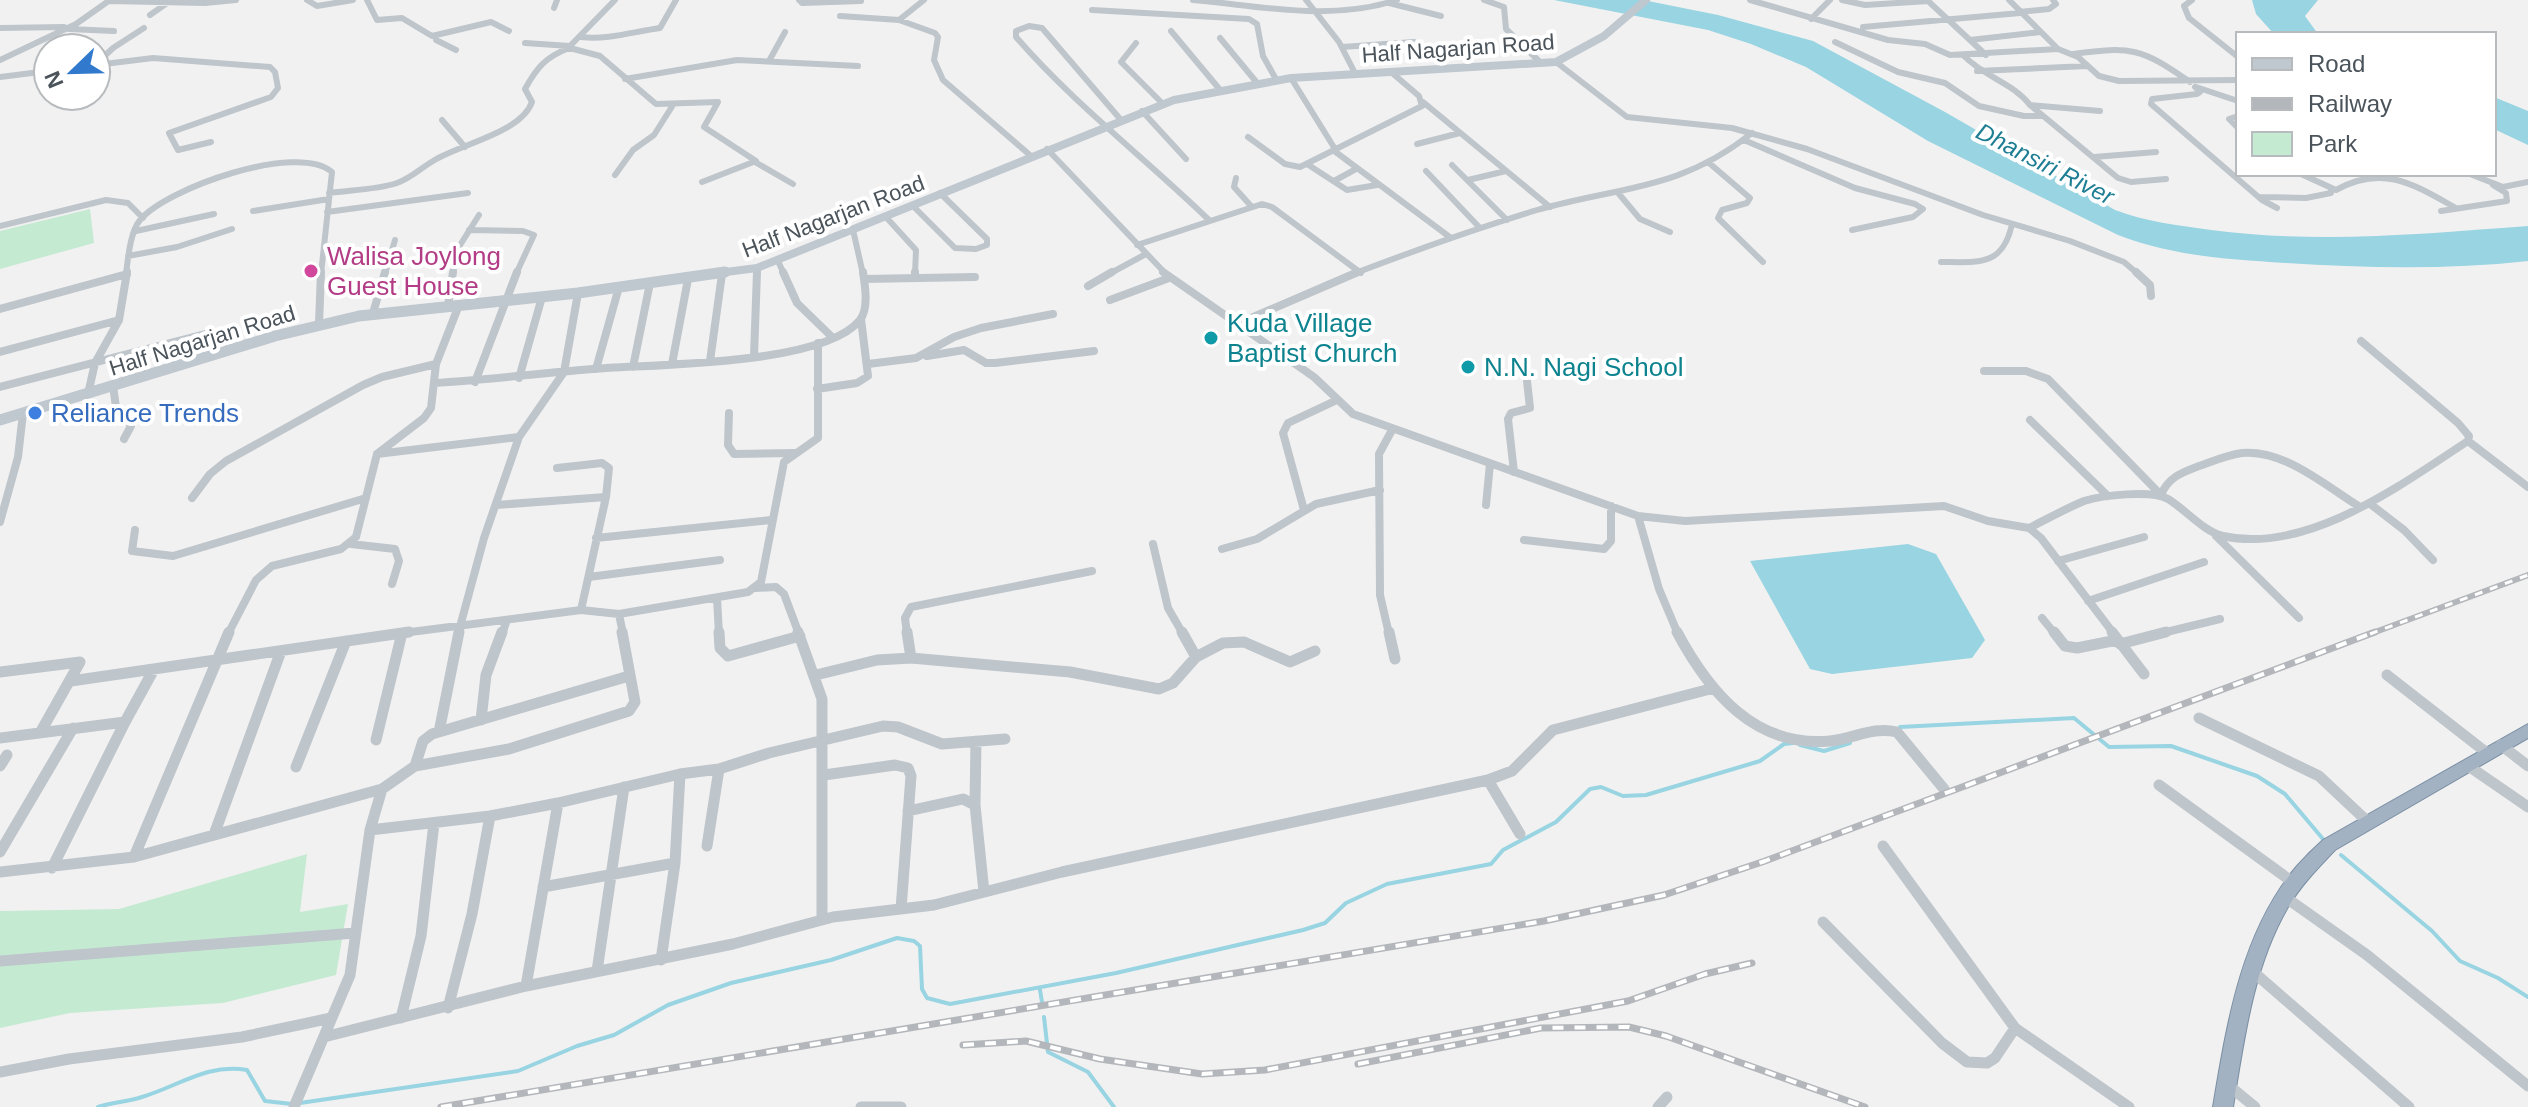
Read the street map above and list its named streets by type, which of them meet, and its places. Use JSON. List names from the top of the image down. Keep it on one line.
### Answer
{"streets":{"main road":["Half Nagarjan Road"]},"water":["Dhansiri River"],"places":["Walisa Joylong Guest House","Kuda Village Baptist Church","N.N. Nagi School","Reliance Trends"],"legend":["Road","Railway","Park"],"north":"bottom left"}
